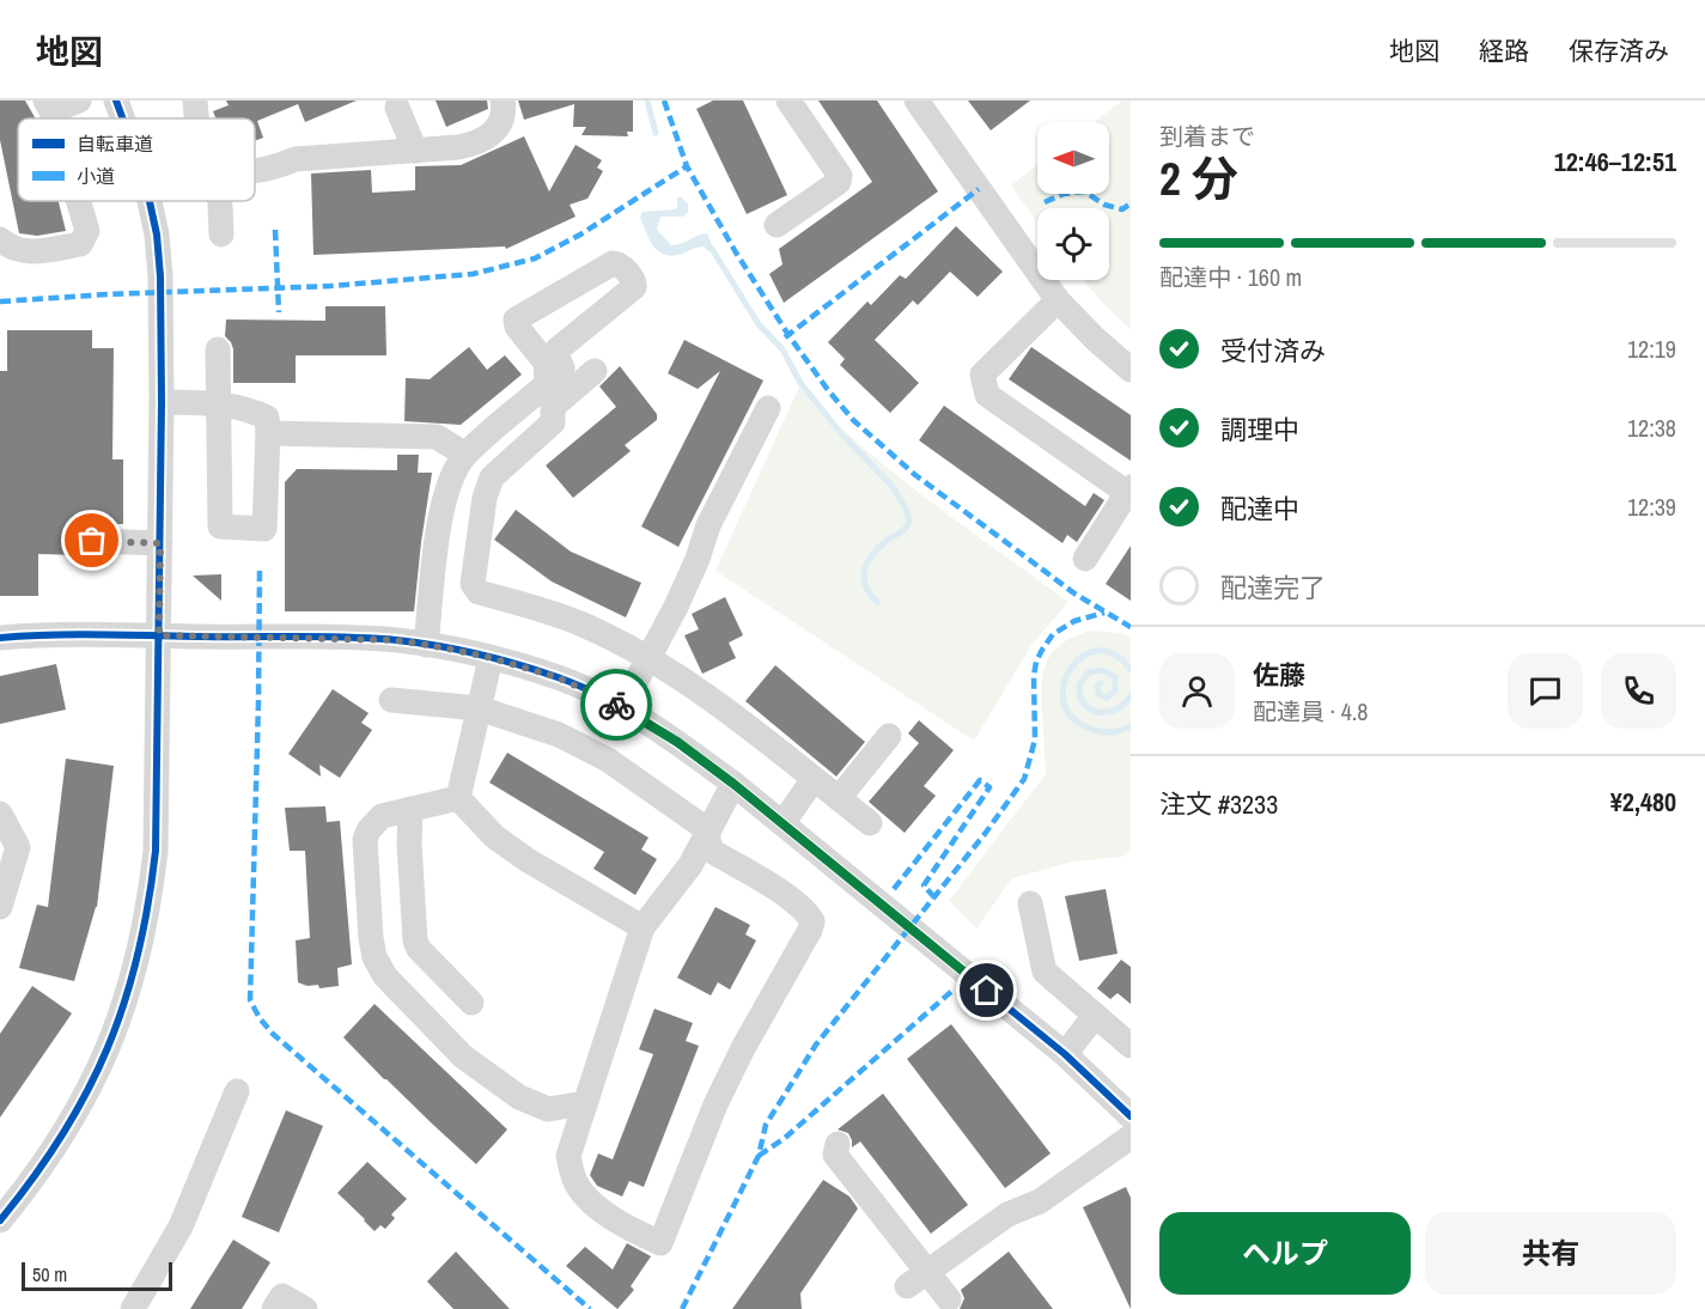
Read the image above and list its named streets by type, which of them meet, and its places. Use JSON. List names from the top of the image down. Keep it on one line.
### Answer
{"legend":["自転車道","小道"],"scale_bar":"50 m","north":"left","page":{"header":"地図","nav":["地図","経路","保存済み"],"heading":["2 分","到着まで","12:46–12:51"],"panel":["佐藤","配達員 · 4.8","注文 #3233","¥2,480"],"bar":"配達中 · 160 m","list":[["受付済み","12:19"],["調理中","12:38"],["配達中","12:39"],"配達完了"],"buttons":["ヘルプ","共有"],"scale":"50 m"}}
